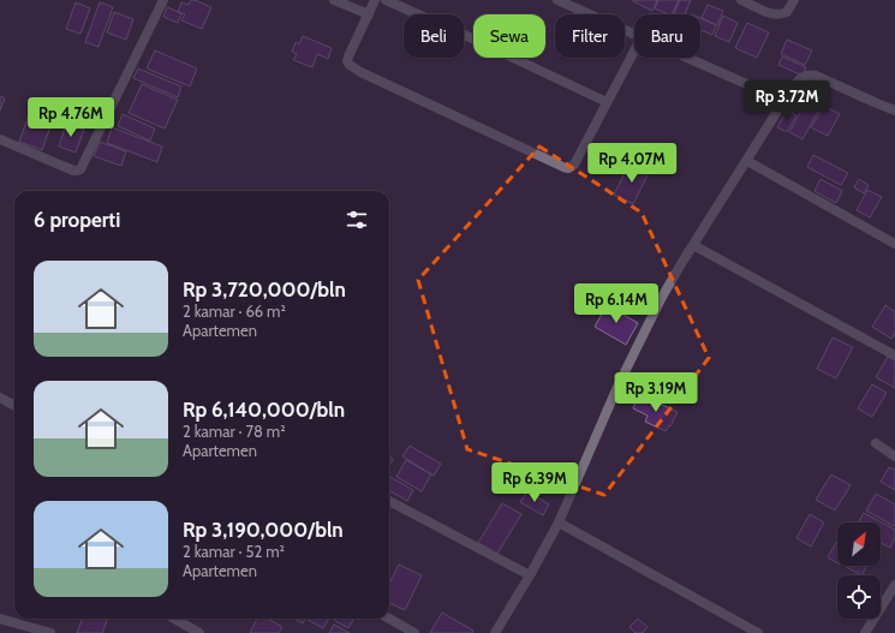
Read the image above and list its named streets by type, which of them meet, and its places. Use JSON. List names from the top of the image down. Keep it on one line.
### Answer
{"north":"top right","page":{"chip":["Beli","Sewa","Filter","Baru"],"price":["Rp 3.72M","Rp 4.76M","Rp 4.07M","Rp 6.14M","Rp 3.19M","Rp 6.39M"],"heading":"6 properti","list":[{"name":"Rp 3,720,000/bln","note":"2 kamar · 66 m² · Apartemen"},{"name":"Rp 6,140,000/bln","note":"2 kamar · 78 m² · Apartemen"},{"name":"Rp 3,190,000/bln","note":"2 kamar · 52 m² · Apartemen"}]}}
